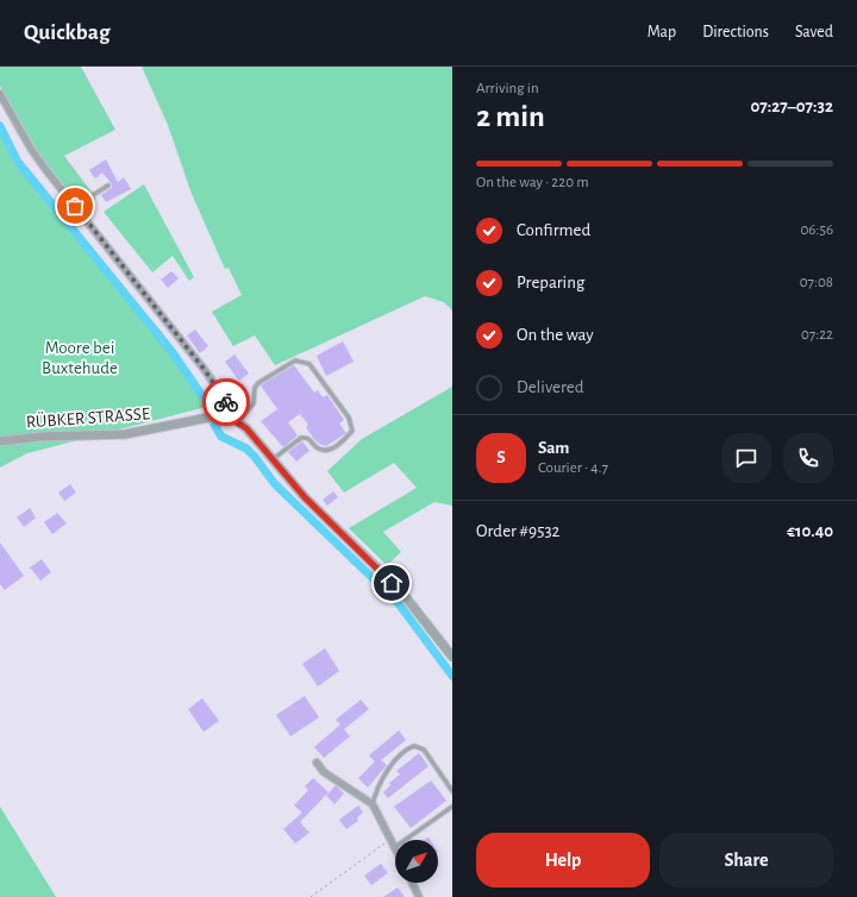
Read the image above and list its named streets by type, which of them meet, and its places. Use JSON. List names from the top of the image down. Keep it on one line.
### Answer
{"streets":{"street":["RÜBKER STRASSE"]},"parks":["Moore bei Buxtehude"],"north":"top right","page":{"header":"Quickbag","nav":["Map","Directions","Saved"],"heading":["2 min","Arriving in","07:27–07:32"],"panel":["Sam","Courier · 4.7","Order #9532","€10.40"],"bar":"On the way · 220 m","list":[["Confirmed","06:56"],["Preparing","07:08"],["On the way","07:22"],"Delivered"],"round":"S","buttons":["Help","Share"]}}
